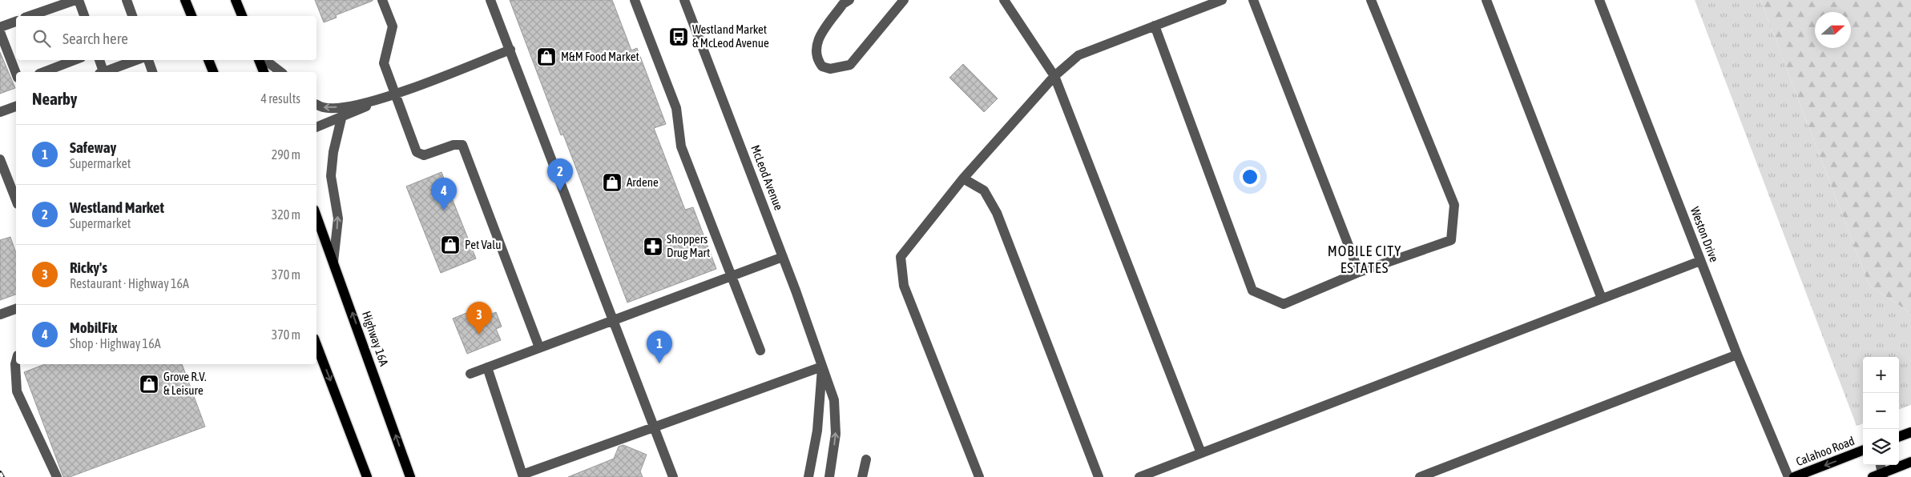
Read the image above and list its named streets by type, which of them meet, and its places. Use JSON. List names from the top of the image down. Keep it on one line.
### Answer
{"streets":{"main road":["Highway 16A","Calahoo Road"],"street":["McLeod Avenue","Weston Drive"]},"one_way":["Calahoo Road"],"districts":["MOBILE CITY ESTATES"],"places":{"bus stop":["Westland Market & McLeod Avenue"],"shop":["M&M Food Market","Ardene","Pet Valu","Grove R.V. & Leisure"],"pharmacy":["Shoppers Drug Mart"]},"north":"right","page":{"search":"Search here","heading":["Nearby","4 results"],"list":[{"mark":"1","name":"Safeway","note":"Supermarket","value":"290 m"},{"mark":"2","name":"Westland Market","note":"Supermarket","value":"320 m"},{"mark":"3","name":"Ricky's","note":"Restaurant · Highway 16A","value":"370 m"},{"mark":"4","name":"MobilFix","note":"Shop · Highway 16A","value":"370 m"}],"pins":["2","4","3","1"],"map_buttons":["+","−"]}}
